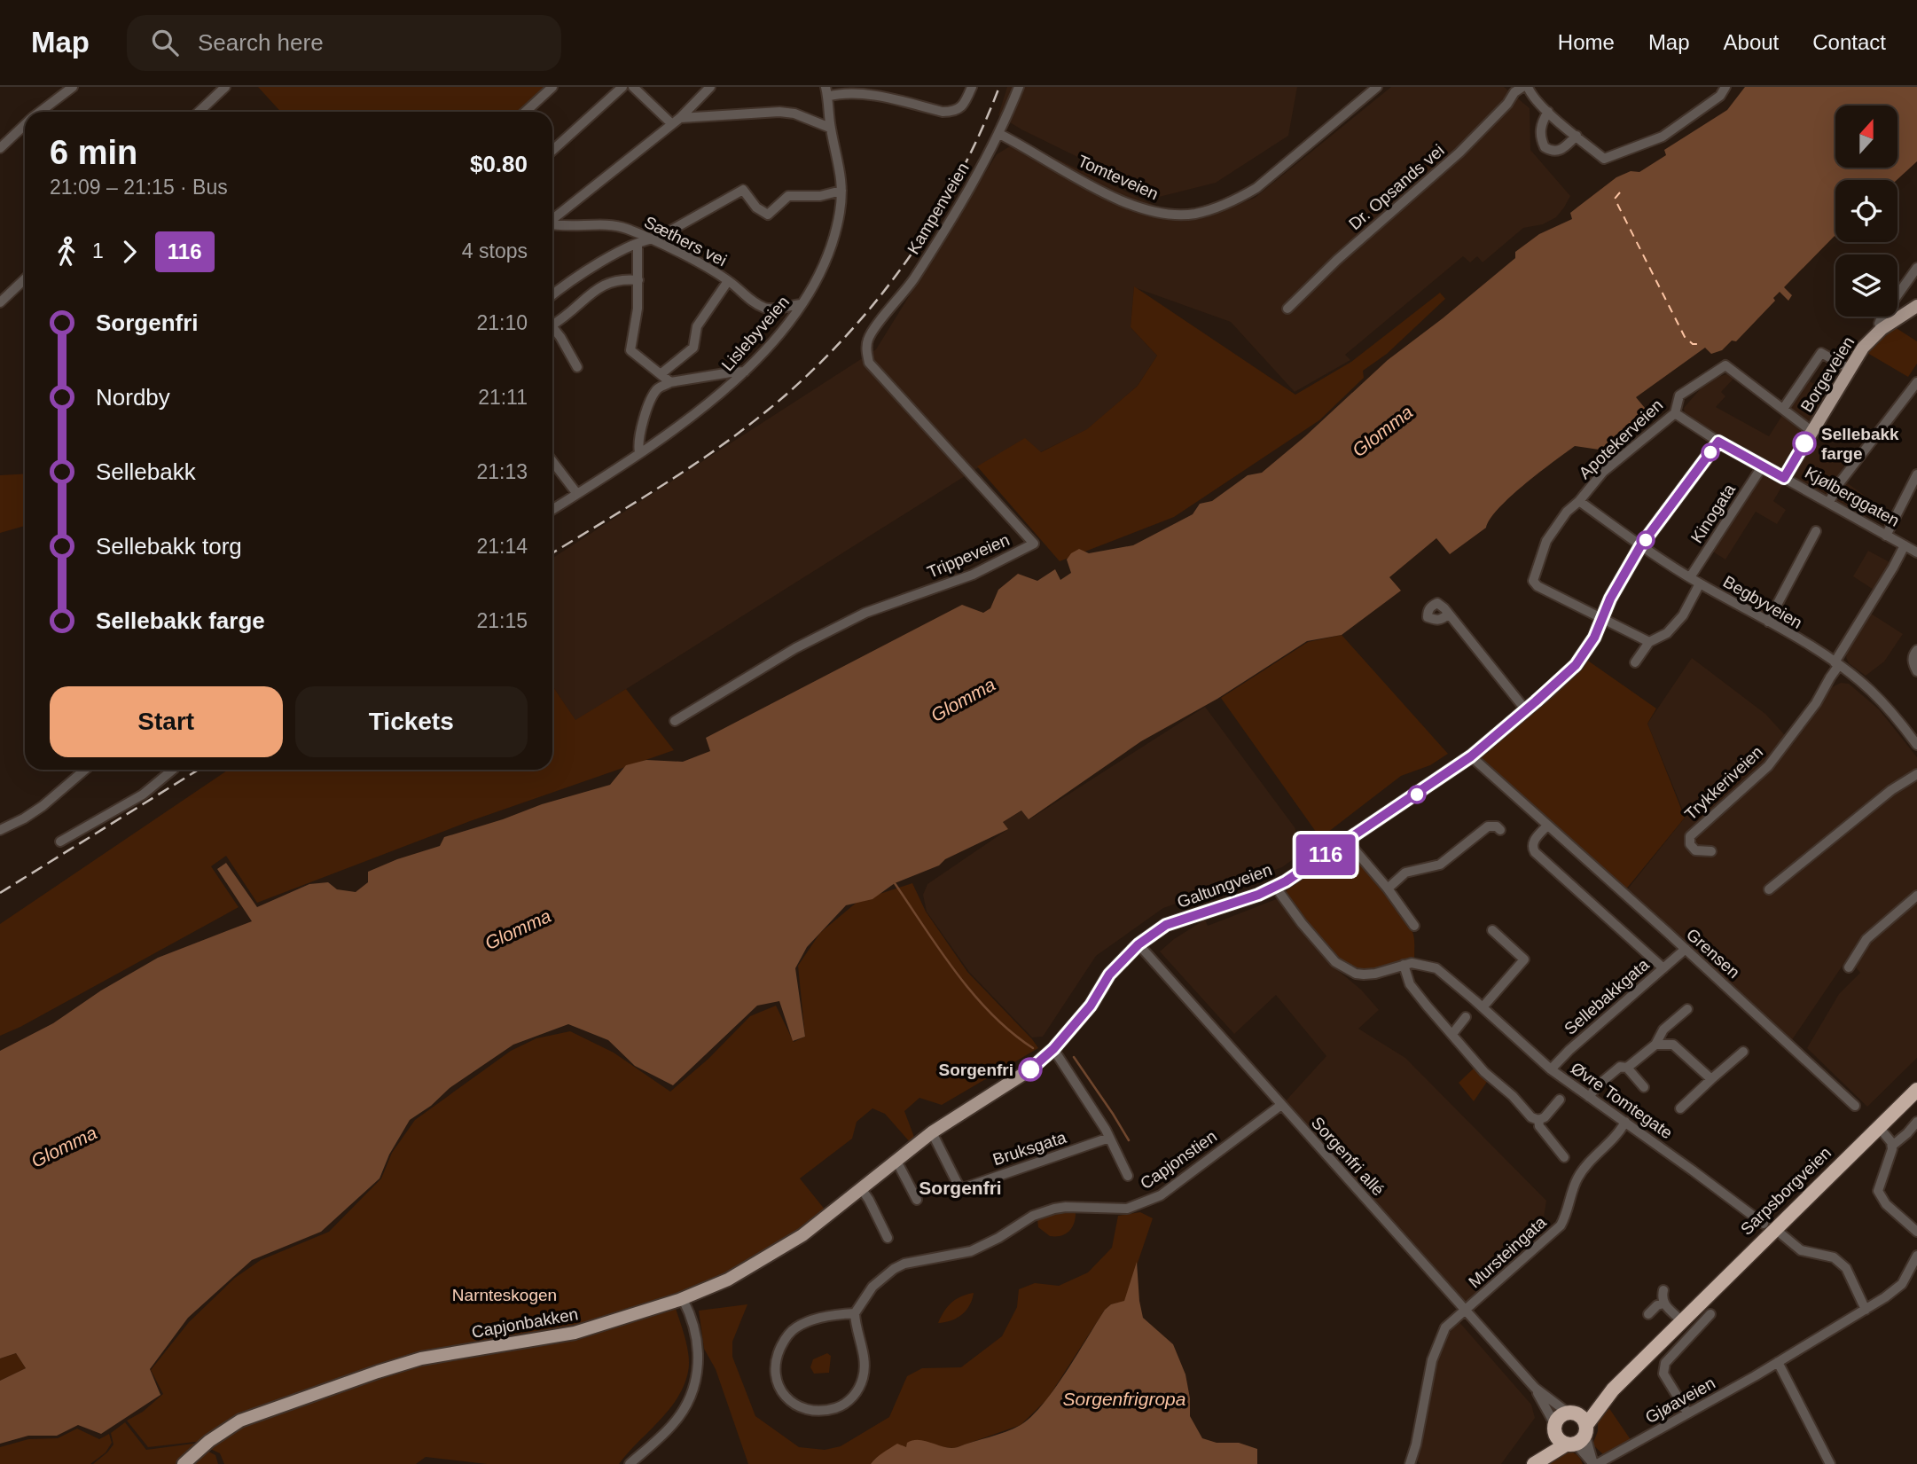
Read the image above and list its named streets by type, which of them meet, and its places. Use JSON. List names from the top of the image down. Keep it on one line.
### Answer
{"streets":{"highway":["Sarpsborgveien"],"main road":["Borgeveien","Kjølberggaten","Galtungveien","Capjonbakken"],"street":["Tomteveien","Dr. Opsands vei","Kampenveien","Sæthers vei","Lislebyveien","Apotekerveien","Kinogata","Trippeveien","Begbyveien","Trykkeriveien","Grensen","Sellebakkgata","Øvre Tomtegate","Bruksgata","Sorgenfri allé","Capjonstien","Mursteingata","Gjøaveien"]},"crossings":[["Tomteveien","Kampenveien"],["Kampenveien","Trippeveien"],["Sæthers vei","Lislebyveien"],["Borgeveien","Kjølberggaten"],["Apotekerveien","Kjølberggaten"],["Apotekerveien","Begbyveien"],["Apotekerveien","Galtungveien"],["Kjølberggaten","Kinogata"],["Kjølberggaten","Trykkeriveien"],["Kjølberggaten","Galtungveien"],["Kinogata","Begbyveien"],["Begbyveien","Trykkeriveien"],["Begbyveien","Galtungveien"],["Galtungveien","Grensen"],["Galtungveien","Bruksgata"],["Galtungveien","Sorgenfri allé"],["Galtungveien","Capjonbakken"],["Grensen","Sellebakkgata"],["Sellebakkgata","Øvre Tomtegate"],["Øvre Tomtegate","Sarpsborgveien"],["Øvre Tomtegate","Mursteingata"],["Sorgenfri allé","Capjonstien"],["Sorgenfri allé","Mursteingata"],["Sorgenfri allé","Gjøaveien"],["Sarpsborgveien","Gjøaveien"]],"districts":["Sorgenfri"],"water":["Glomma","Sorgenfrigropa"],"parks":["Narnteskogen"],"places":["Sellebakk farge","Sorgenfri"],"lines":["bus line 116"],"north":"top","page":{"header":"Map","search":"Search here","nav":["Home","Map","About","Contact"],"on_map":"116","heading":["6 min","21:09 – 21:15 · Bus","$0.80"],"legs":["1","116","4 stops"],"list":[{"name":"Sorgenfri","value":"21:10"},{"name":"Nordby","value":"21:11"},{"name":"Sellebakk","value":"21:13"},{"name":"Sellebakk torg","value":"21:14"},{"name":"Sellebakk farge","value":"21:15"}],"buttons":["Start","Tickets"]}}
